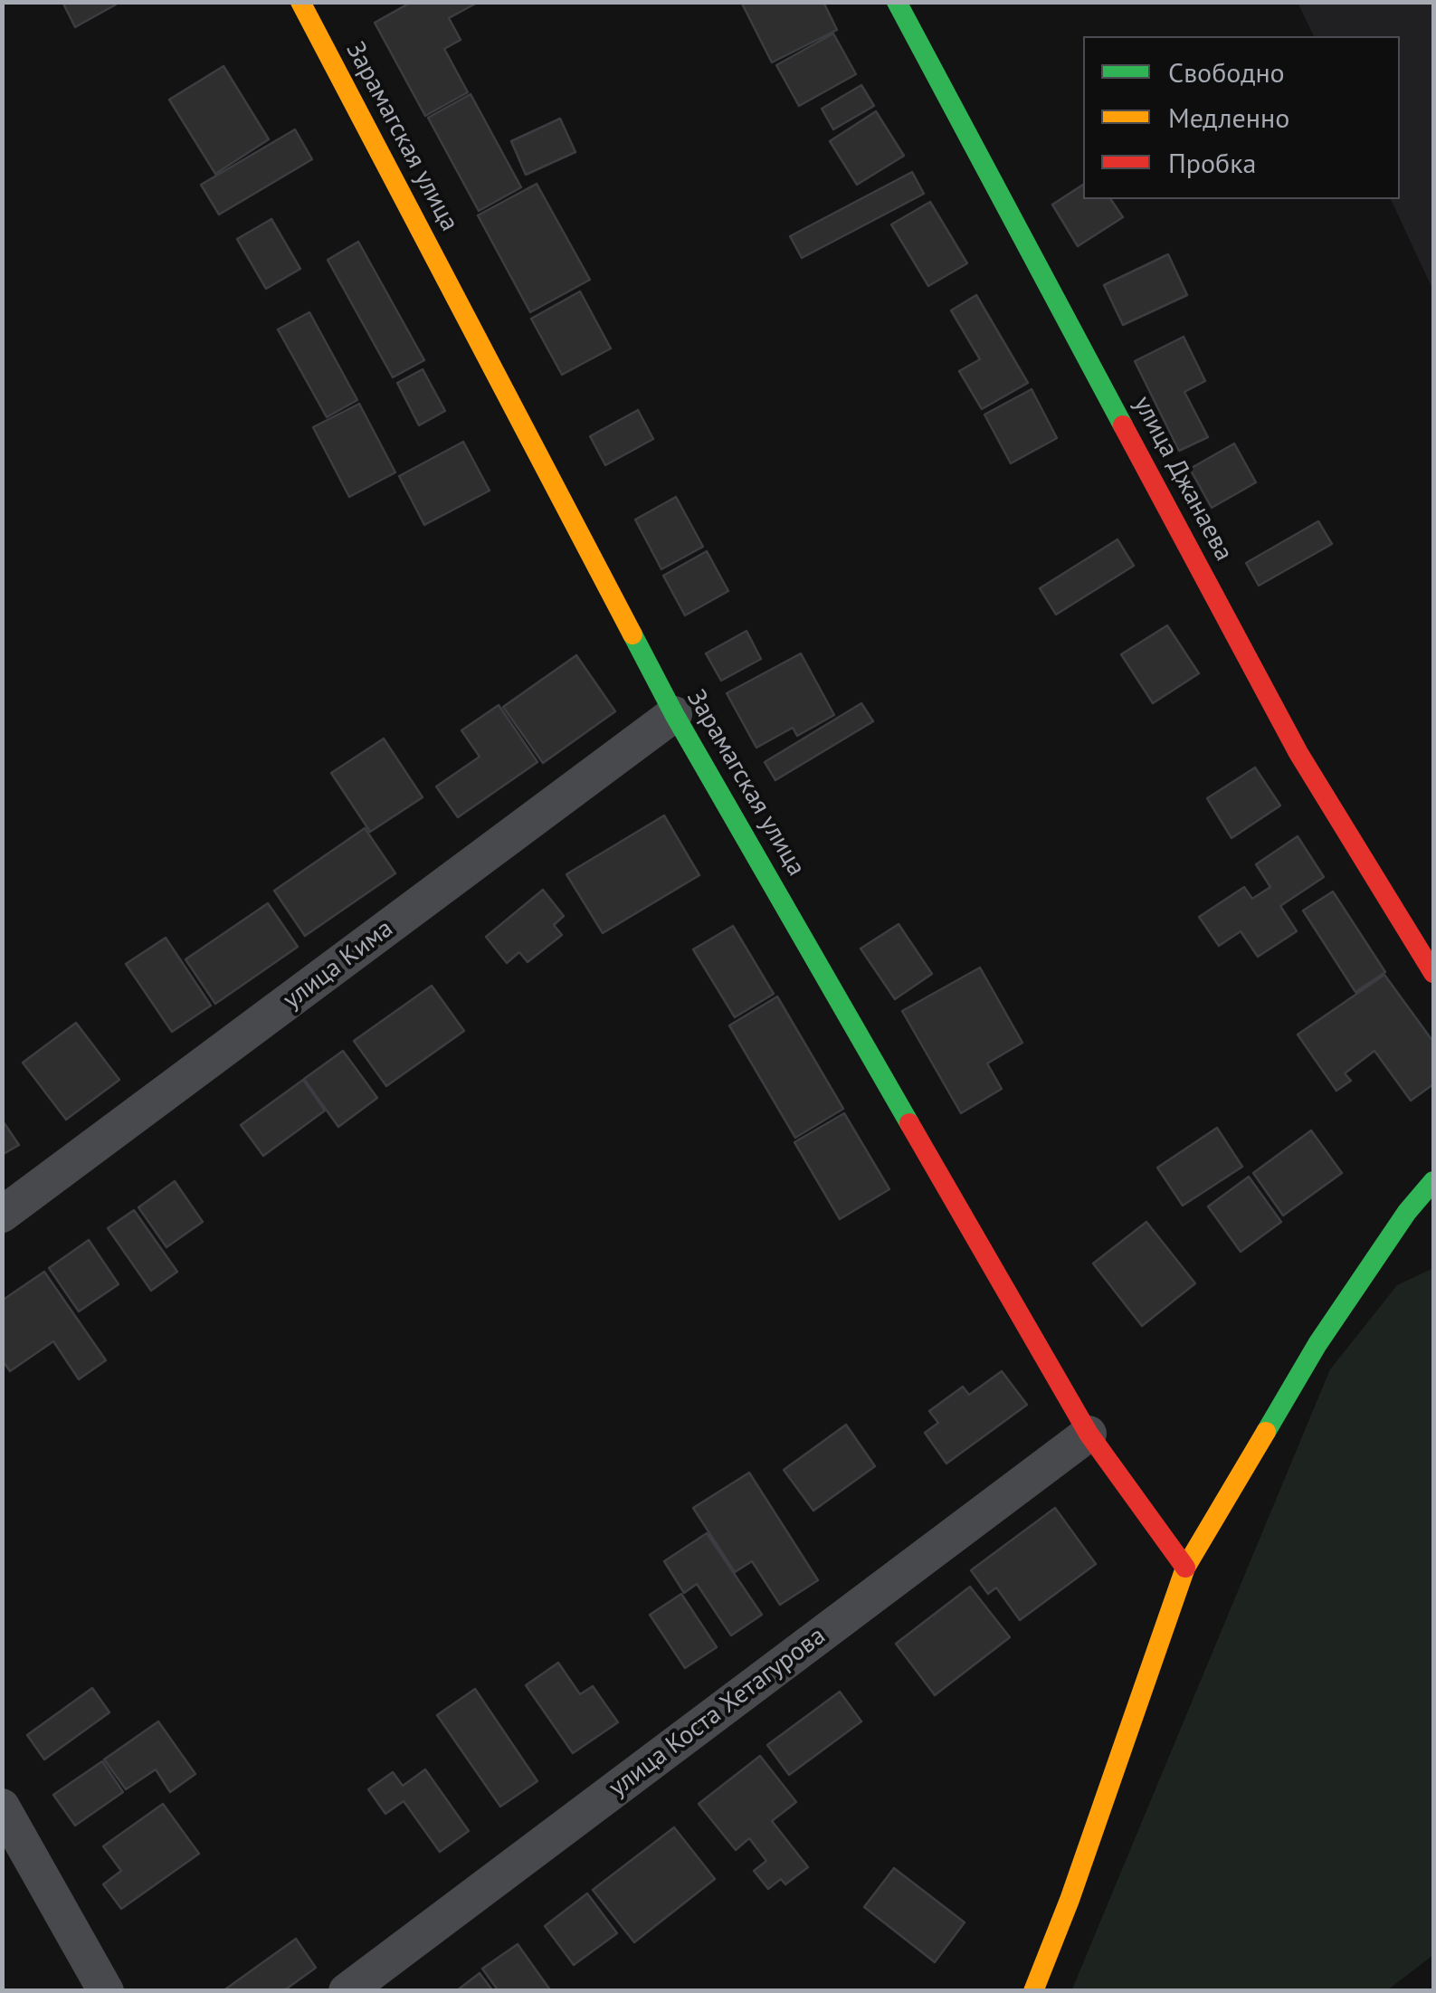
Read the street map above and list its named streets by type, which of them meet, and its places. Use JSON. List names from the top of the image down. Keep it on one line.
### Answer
{"streets":{"street":["Зарамагская улица","улица Джанаева","улица Кима","улица Коста Хетагурова"]},"crossings":[["Зарамагская улица","улица Кима"],["Зарамагская улица","улица Коста Хетагурова"]],"legend":["Свободно","Медленно","Пробка"]}
